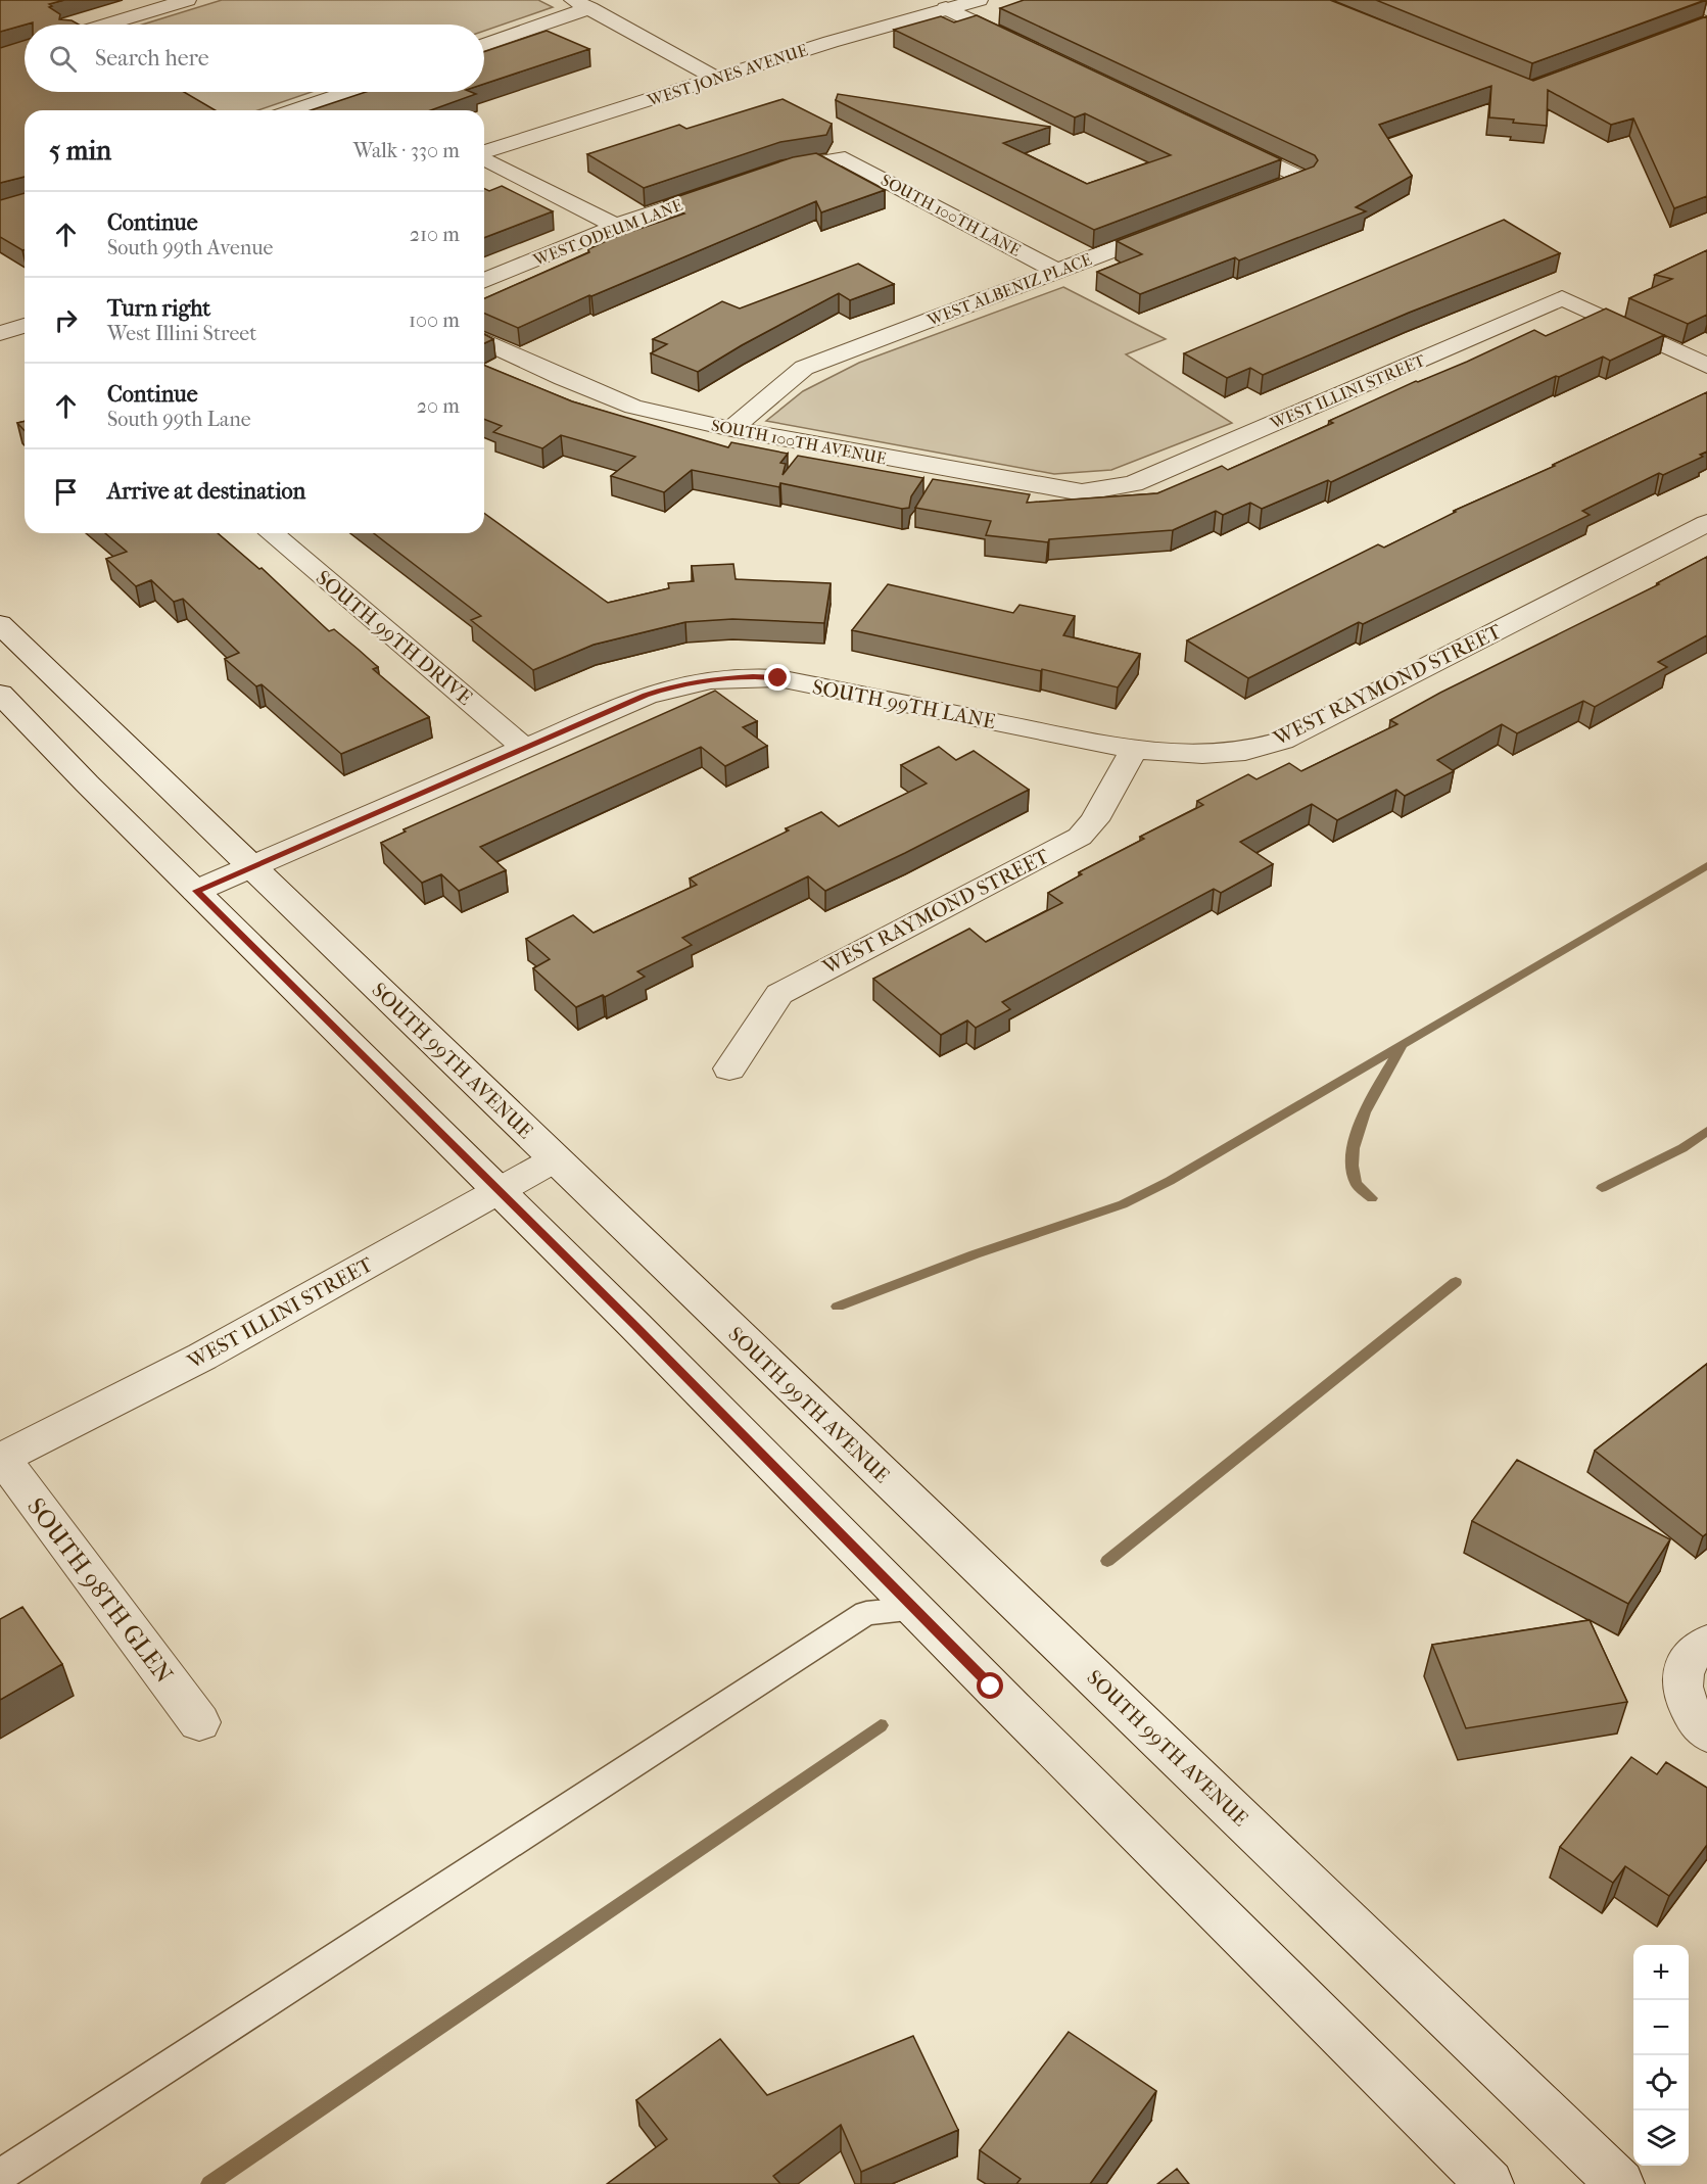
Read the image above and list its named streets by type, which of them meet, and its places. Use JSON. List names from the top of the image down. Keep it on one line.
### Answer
{"streets":{"street":["WEST JONES AVENUE","SOUTH 100TH LANE","WEST ODEUM LANE","WEST ALBENIZ PLACE","WEST ILLINI STREET","SOUTH 100TH AVENUE","SOUTH 99TH DRIVE","WEST RAYMOND STREET","SOUTH 99TH LANE","SOUTH 99TH AVENUE","SOUTH 98TH GLEN"]},"crossings":[["SOUTH 100TH LANE","WEST ALBENIZ PLACE"],["WEST ALBENIZ PLACE","SOUTH 100TH AVENUE"],["WEST ILLINI STREET","SOUTH 100TH AVENUE"],["WEST ILLINI STREET","SOUTH 99TH AVENUE"],["WEST ILLINI STREET","SOUTH 98TH GLEN"],["SOUTH 99TH DRIVE","SOUTH 99TH LANE"],["WEST RAYMOND STREET","SOUTH 99TH LANE"]],"page":{"search":"Search here","heading":["5 min","Walk · 330 m"],"list":[["Continue","South 99th Avenue","210 m"],["Turn right","West Illini Street","100 m"],["Continue","South 99th Lane","20 m"],"Arrive at destination"],"map_buttons":["+","−"]}}
